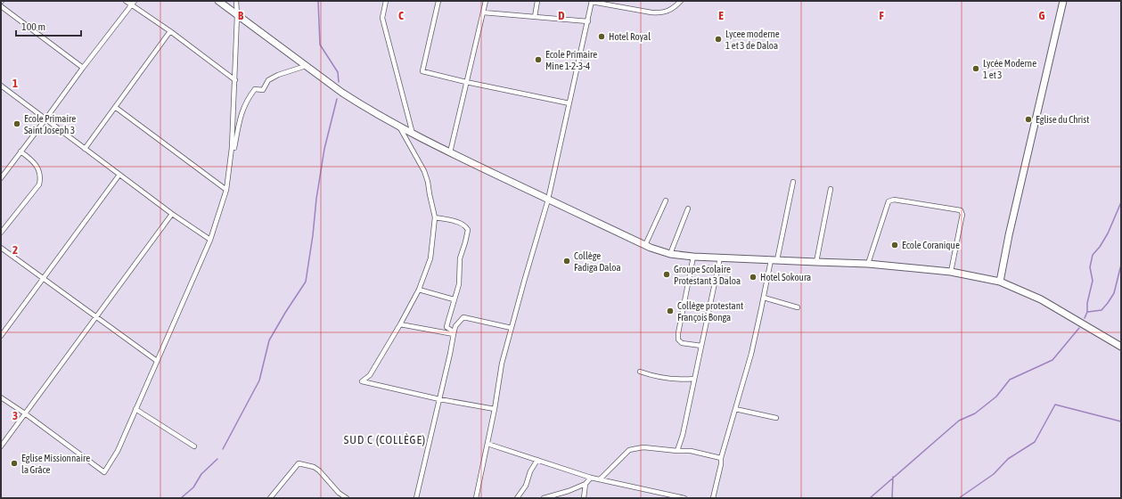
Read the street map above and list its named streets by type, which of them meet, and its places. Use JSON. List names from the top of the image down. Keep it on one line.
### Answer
{"districts":["SUD C (COLLÈGE)"],"places":["Hotel Royal","Lycee moderne 1 et 3 de Daloa","Ecole Primaire Mine 1-2-3-4","Lycée Moderne 1 et 3","Eglise du Christ","Ecole Primaire Saint Joseph 3","Ecole Coranique","Collège Fadiga Daloa","Groupe Scolaire Protestant 3 Daloa","Hotel Sokoura","Collège protestant François Bonga","Eglise Missionnaire la Grâce"],"scale_bar":"100 m","grid":{"columns":["B","C","D","E","F","G"],"rows":["1","2","3"]}}
